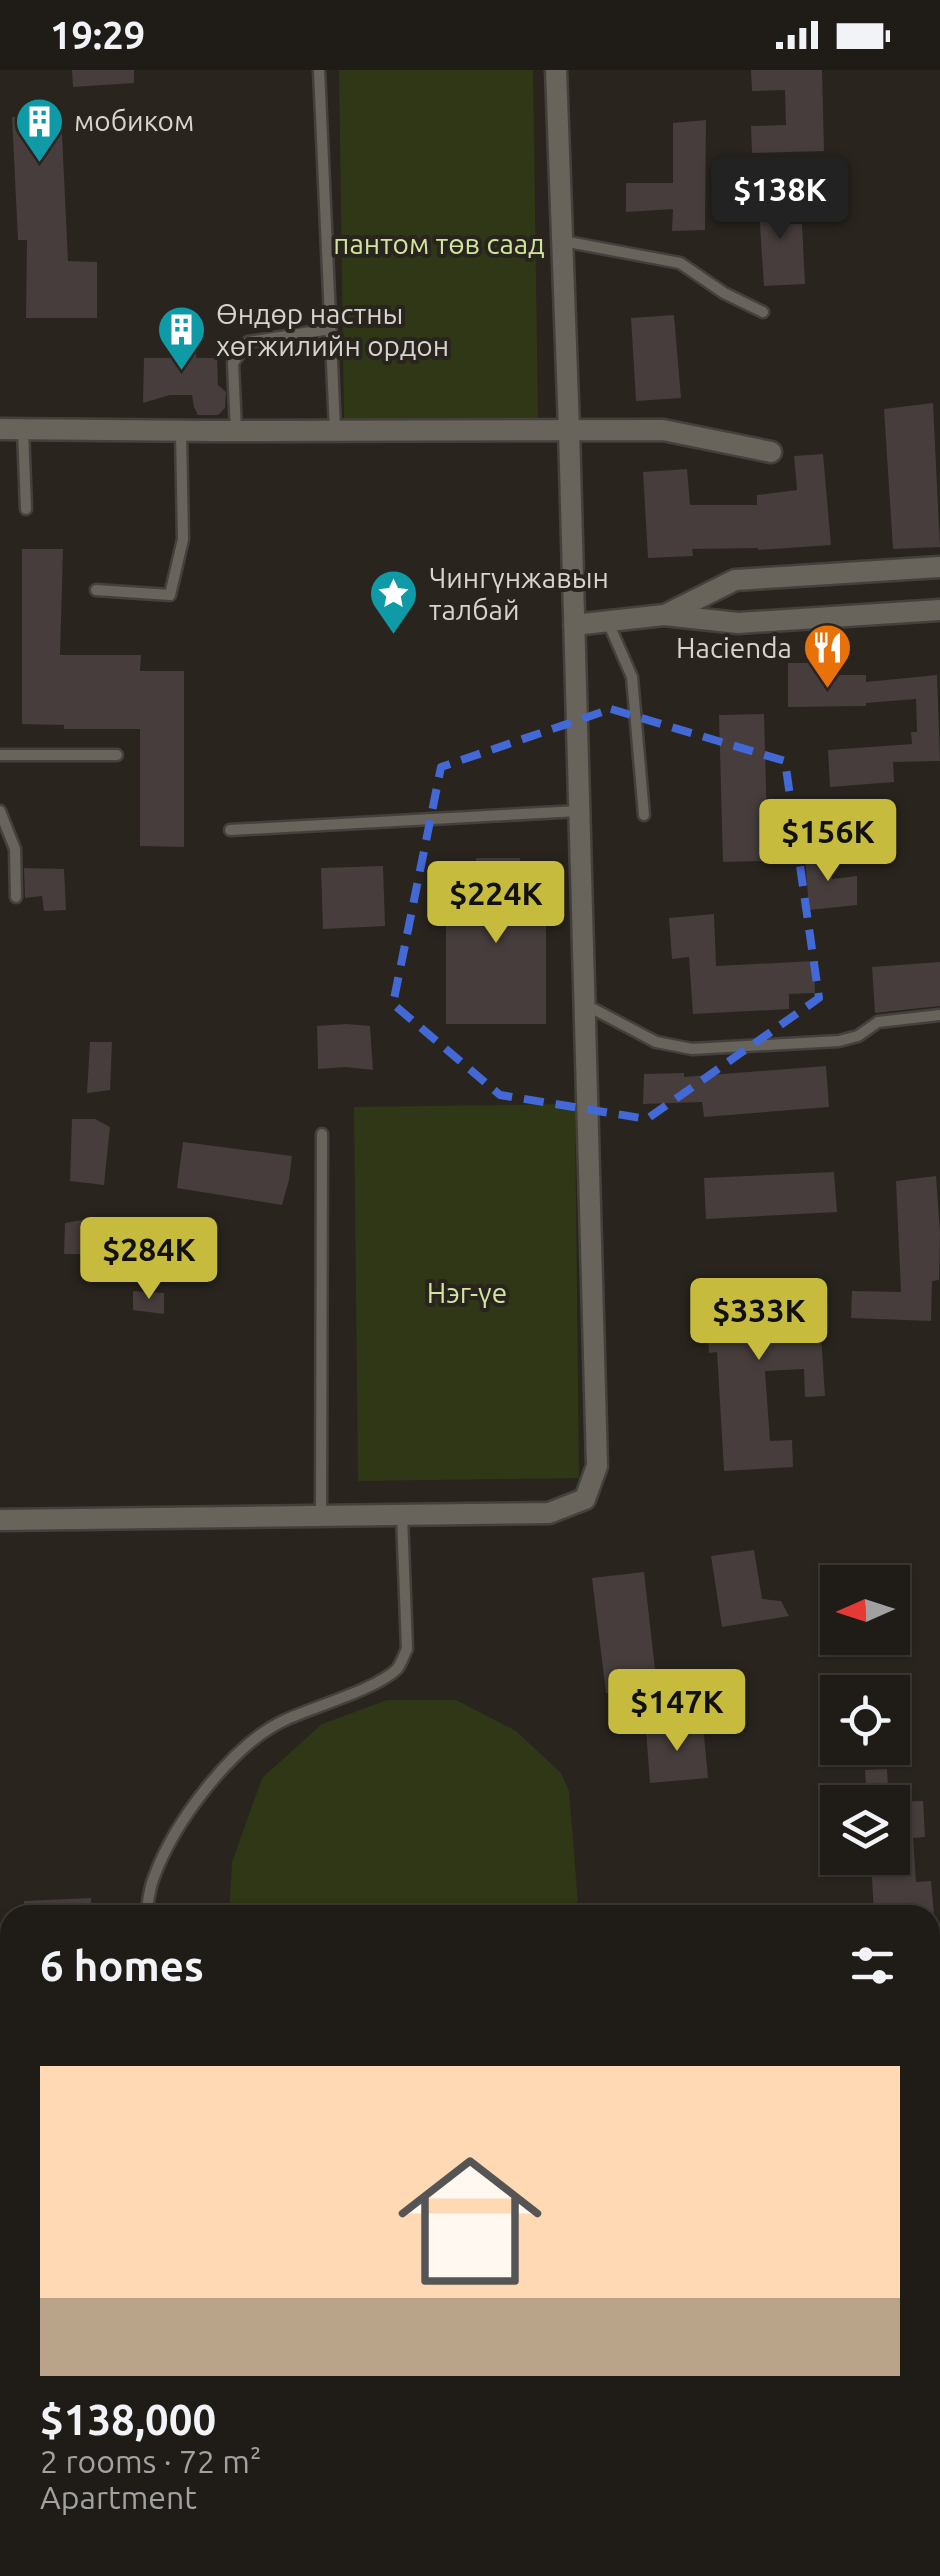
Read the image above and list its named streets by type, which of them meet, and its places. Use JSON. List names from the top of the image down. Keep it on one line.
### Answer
{"parks":["пантом төв саад","Нэг-үе"],"places":{"building":["мобиком","Өндөр настны хөгжилийн ордон"],"place":["Чингүнжавын талбай"],"restaurant":["Hacienda"]},"north":"left","page":{"status":"19:29","price":["$138K","$156K","$224K","$284K","$333K","$147K"],"heading":"6 homes","list":[{"name":"$138,000","note":"2 rooms · 72 m² · Apartment"}]}}
